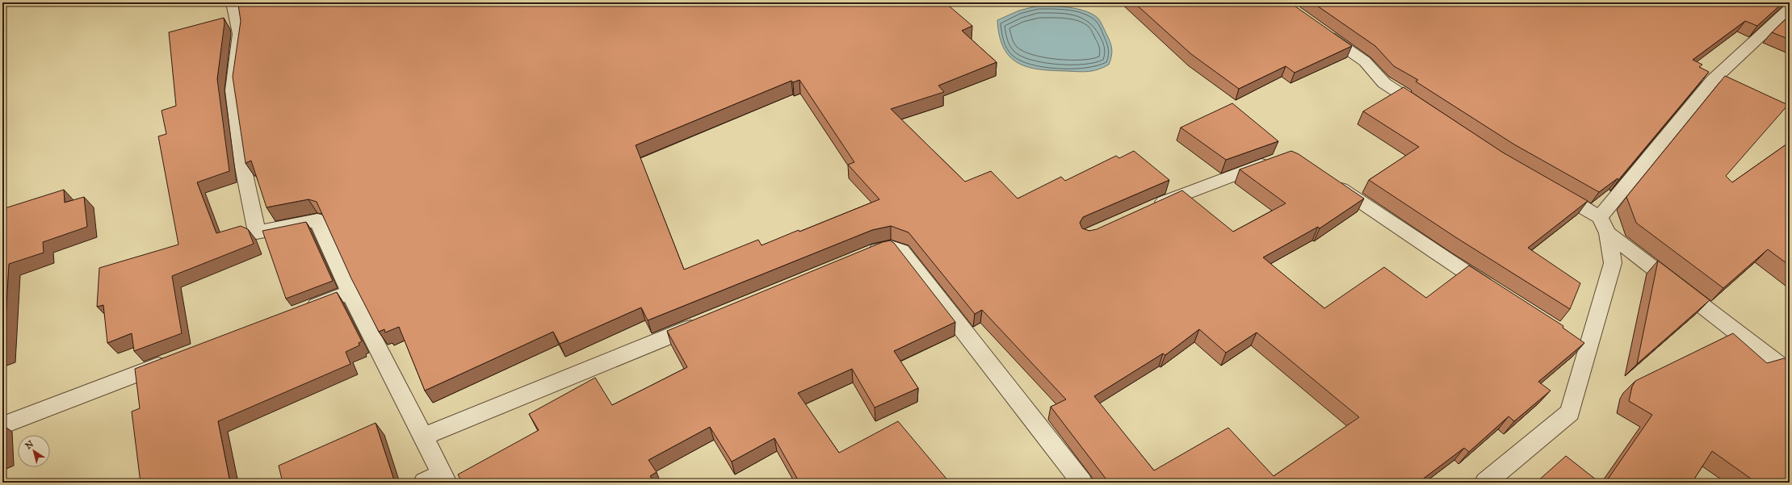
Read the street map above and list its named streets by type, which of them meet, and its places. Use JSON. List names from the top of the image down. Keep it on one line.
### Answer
{"north":"top left"}
